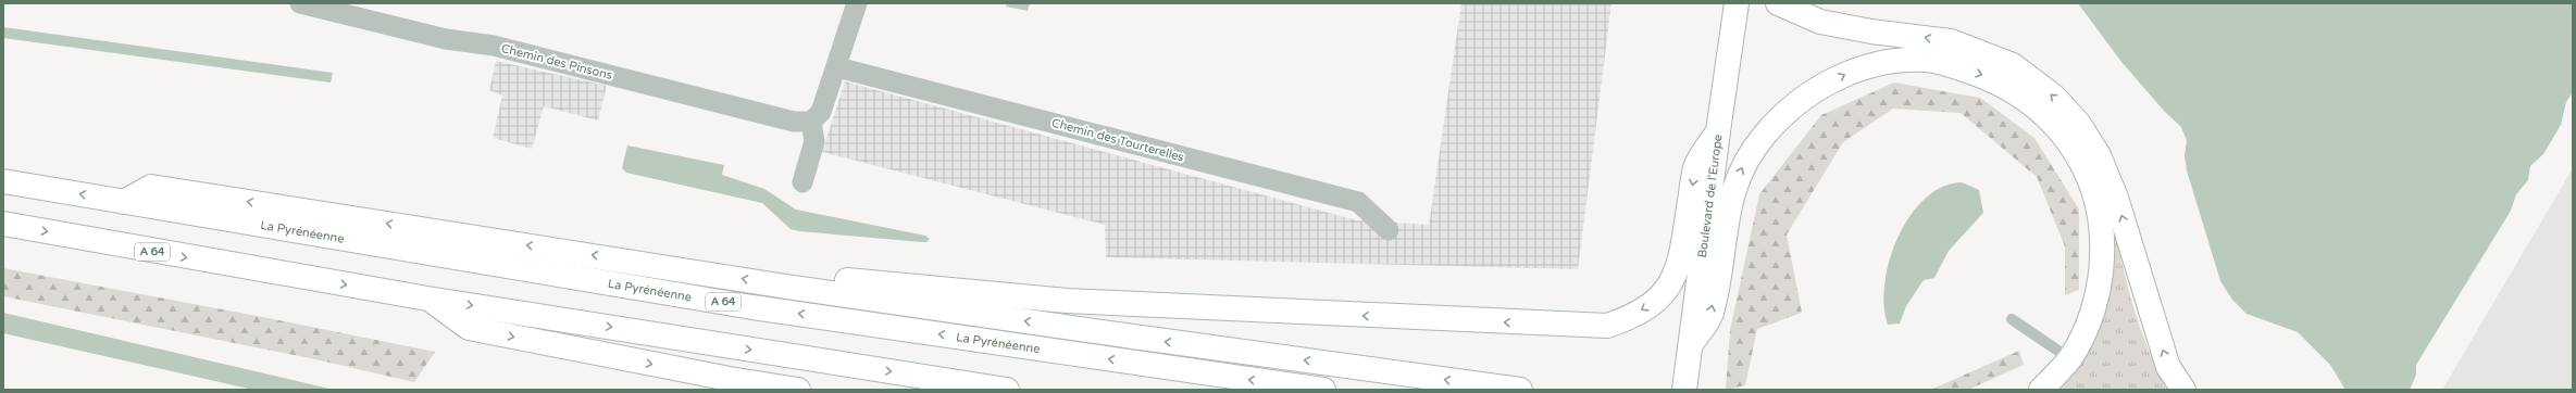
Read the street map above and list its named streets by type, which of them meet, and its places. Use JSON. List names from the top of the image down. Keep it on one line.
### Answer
{"streets":{"main road":["Boulevard de l'Europe","La Pyrénéenne","A 64"],"street":["Chemin des Pinsons","Chemin des Tourterelles"]}}
